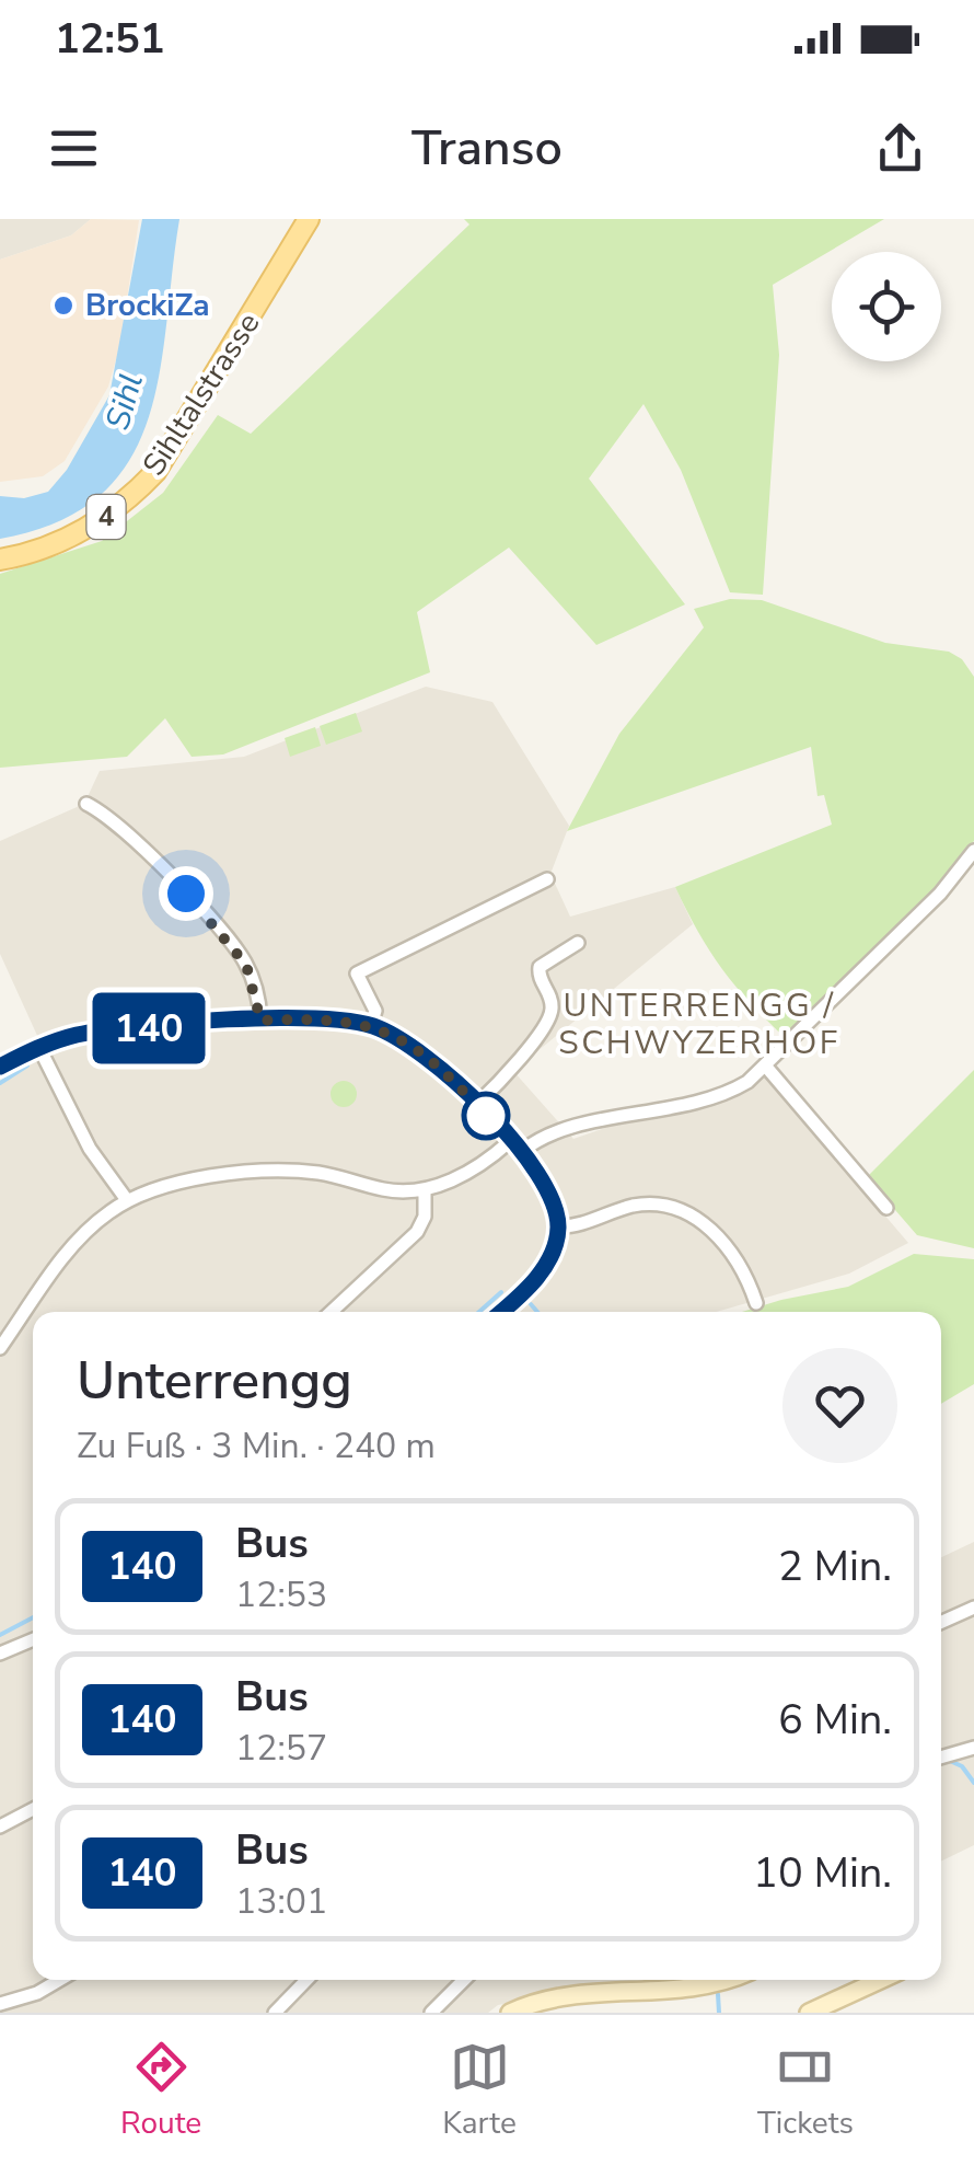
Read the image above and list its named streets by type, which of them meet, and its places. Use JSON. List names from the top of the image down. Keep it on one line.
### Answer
{"streets":{"main road":["Sihltalstrasse","4"]},"districts":["UNTERRENGG / SCHWYZERHOF"],"water":["Sihl"],"places":["BrockiZa"],"lines":["bus line 140"],"page":{"status":"12:51","header":"Transo","on_map":"140","heading":["Unterrengg","Zu Fuß · 3 Min. · 240 m"],"list":[{"mark":"140","name":"Bus","note":"12:53","value":"2 Min."},{"mark":"140","name":"Bus","note":"12:57","value":"6 Min."},{"mark":"140","name":"Bus","note":"13:01","value":"10 Min."}],"tabs":["Route","Karte","Tickets"]}}
